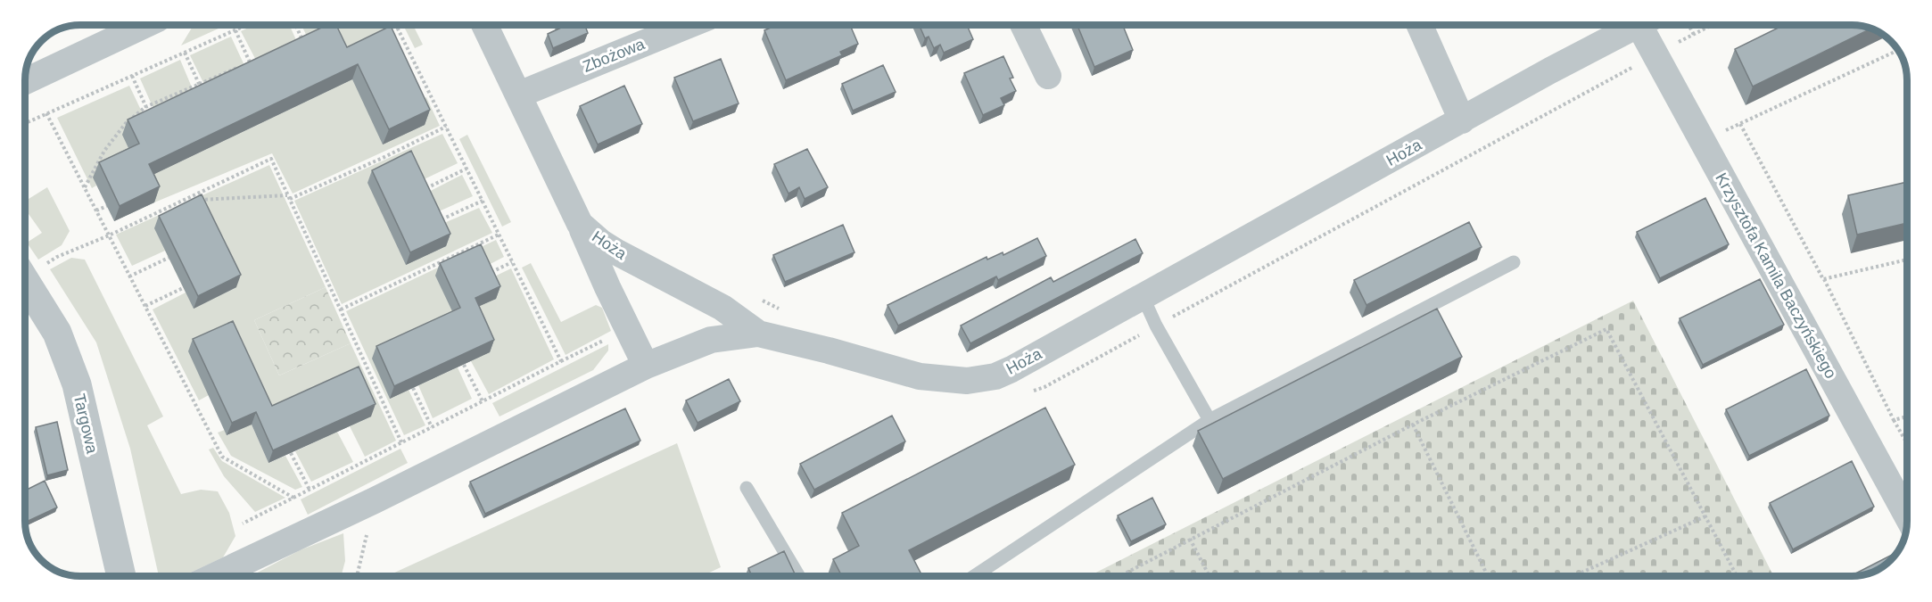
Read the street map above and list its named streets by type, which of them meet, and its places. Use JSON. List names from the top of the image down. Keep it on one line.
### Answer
{"streets":{"street":["Zbożowa","Hoża","Krzysztofa Kamila Baczyńskiego","Targowa"]},"crossings":[["Zbożowa","Hoża"]]}
